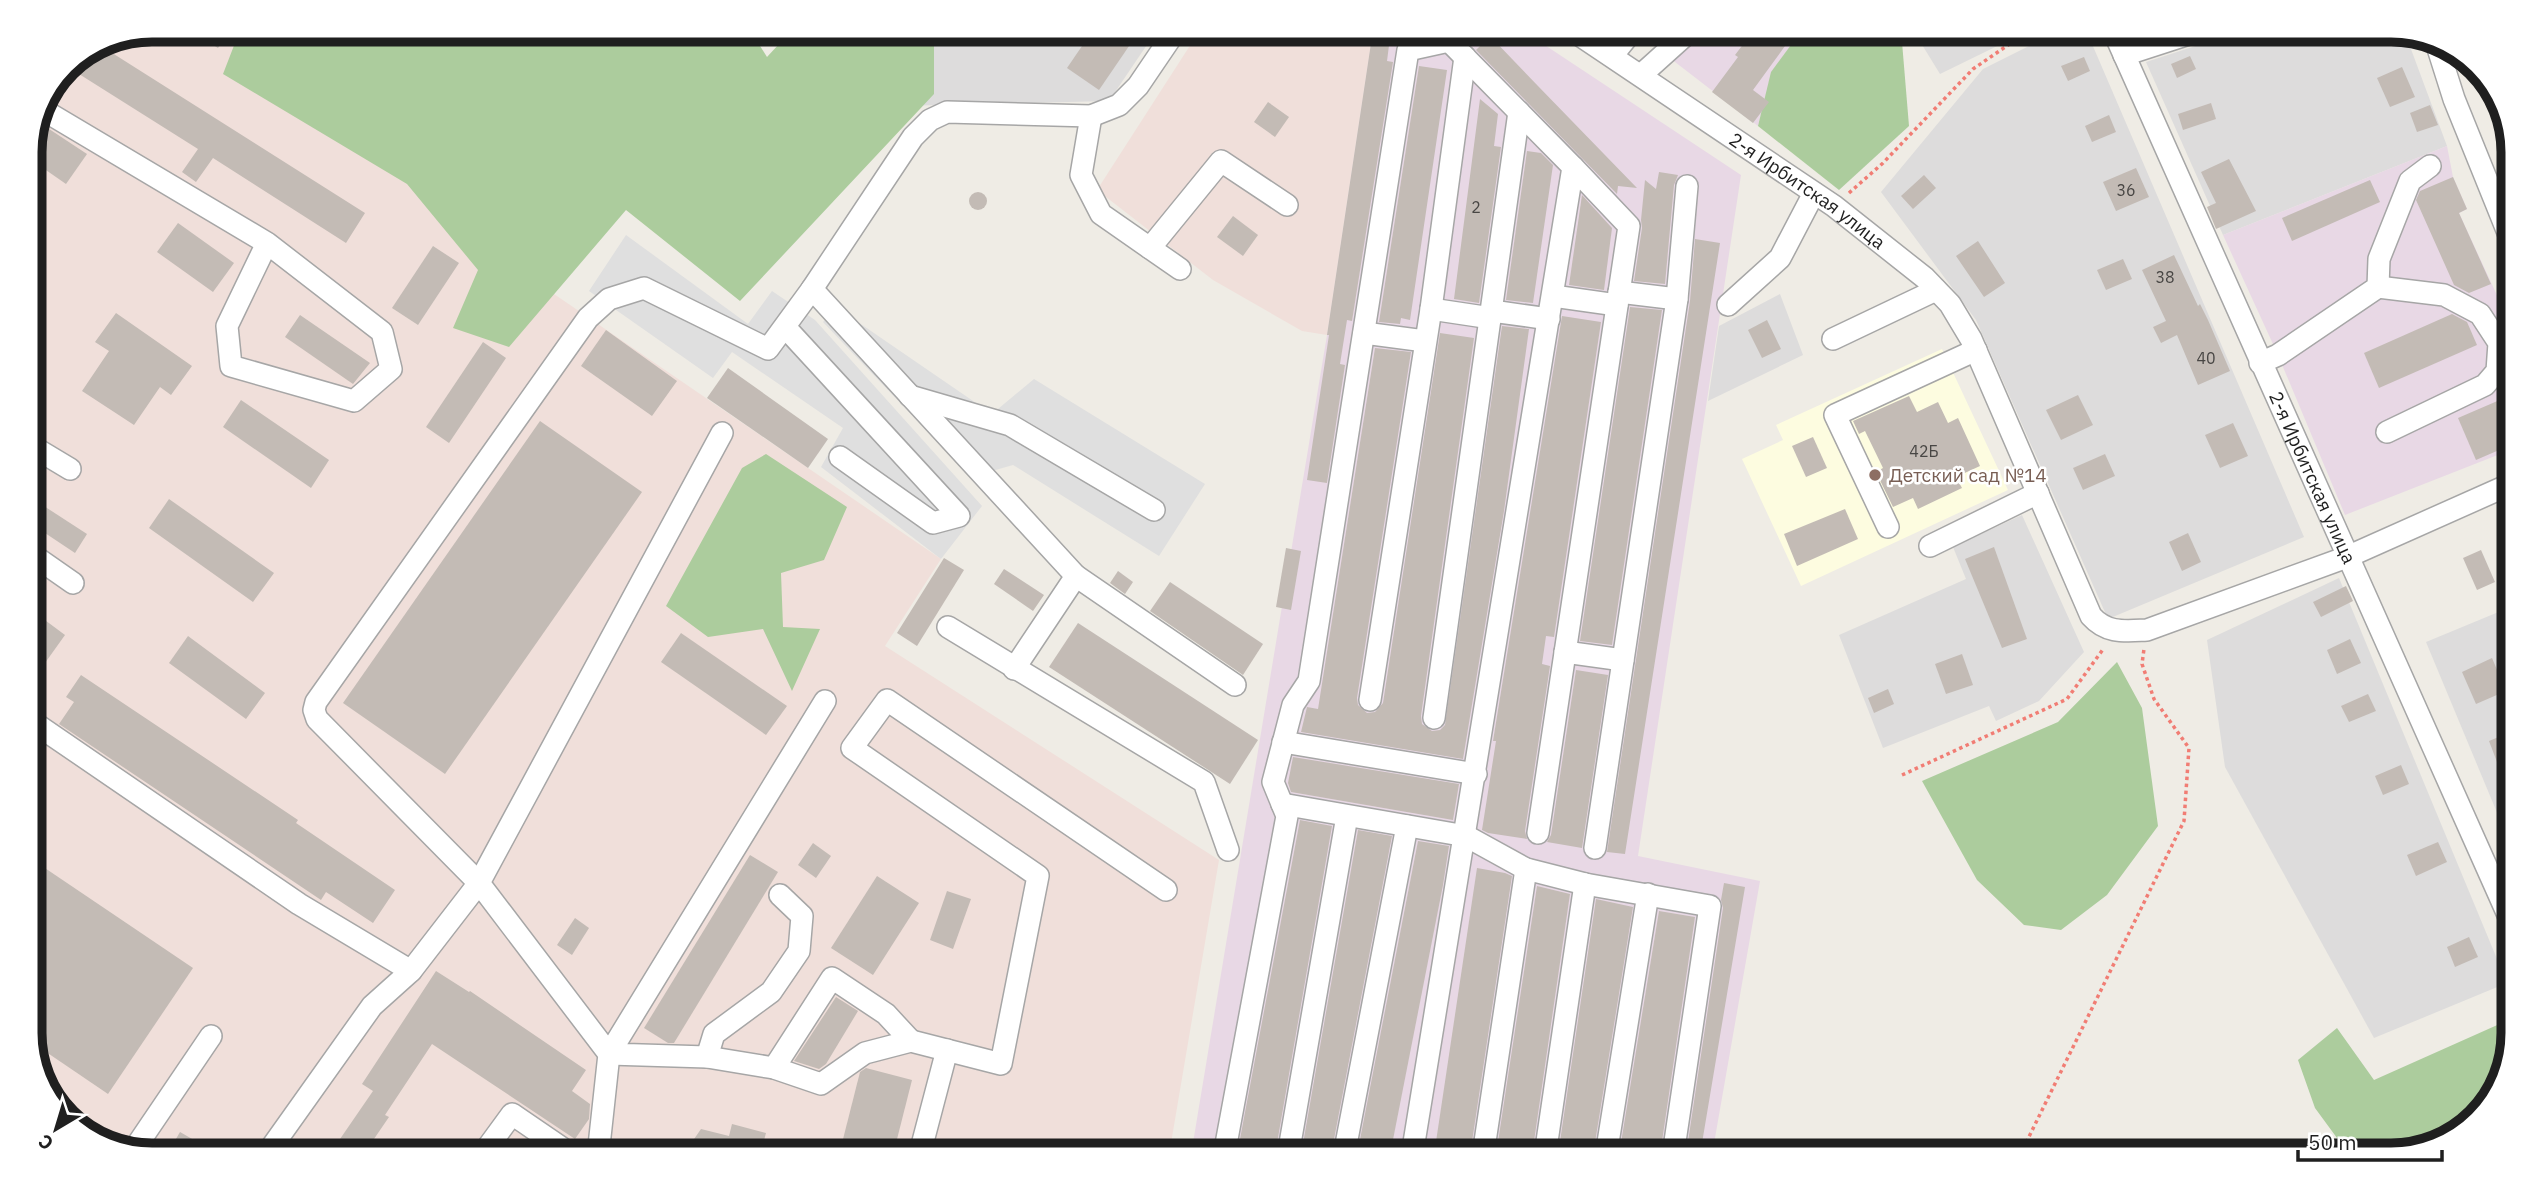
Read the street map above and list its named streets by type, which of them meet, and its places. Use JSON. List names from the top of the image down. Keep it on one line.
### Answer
{"streets":{"street":["2-я Ирбитская улица"]},"places":["Детский сад №14"],"house_numbers":["36","2","38","40","42Б"],"scale_bar":"50 m","north":"bottom left"}
